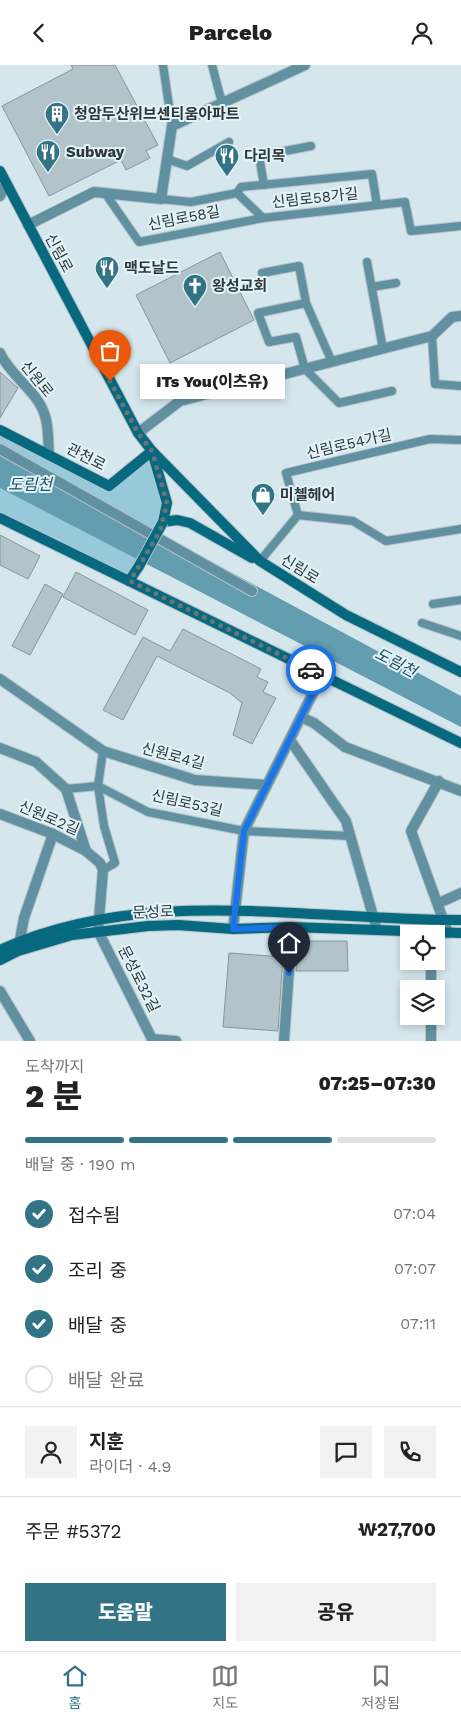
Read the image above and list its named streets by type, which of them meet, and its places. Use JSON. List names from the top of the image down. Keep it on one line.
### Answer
{"streets":{"main road":["신림로","관천로","문성로"],"street":["신림로58길","신원로","신원로4길","신원로2길","문성로32길"],"lane":["신림로58가길","신림로54가길","신림로53길"]},"crossings":[["신림로58가길","신림로58길"],["신림로58길","신림로"],["신림로","관천로"],["신원로","관천로"],["문성로","문성로32길"]],"water":["도림천"],"places":{"building":["청암두산위브센티움아파트"],"restaurant":["Subway","다리목","맥도날드"],"church":["왕성교회"],"other":["ITs You(이츠유)"],"shop":["미첼헤어"]},"page":{"header":"Parcelo","bubble":"ITs You(이츠유)","heading":["2 분","도착까지","07:25–07:30"],"panel":["지훈","라이더 · 4.9","주문 #5372","₩27,700"],"bar":"배달 중 · 190 m","list":[["접수됨","07:04"],["조리 중","07:07"],["배달 중","07:11"],"배달 완료"],"buttons":["도움말","공유"],"tabs":["홈","지도","저장됨"]}}
